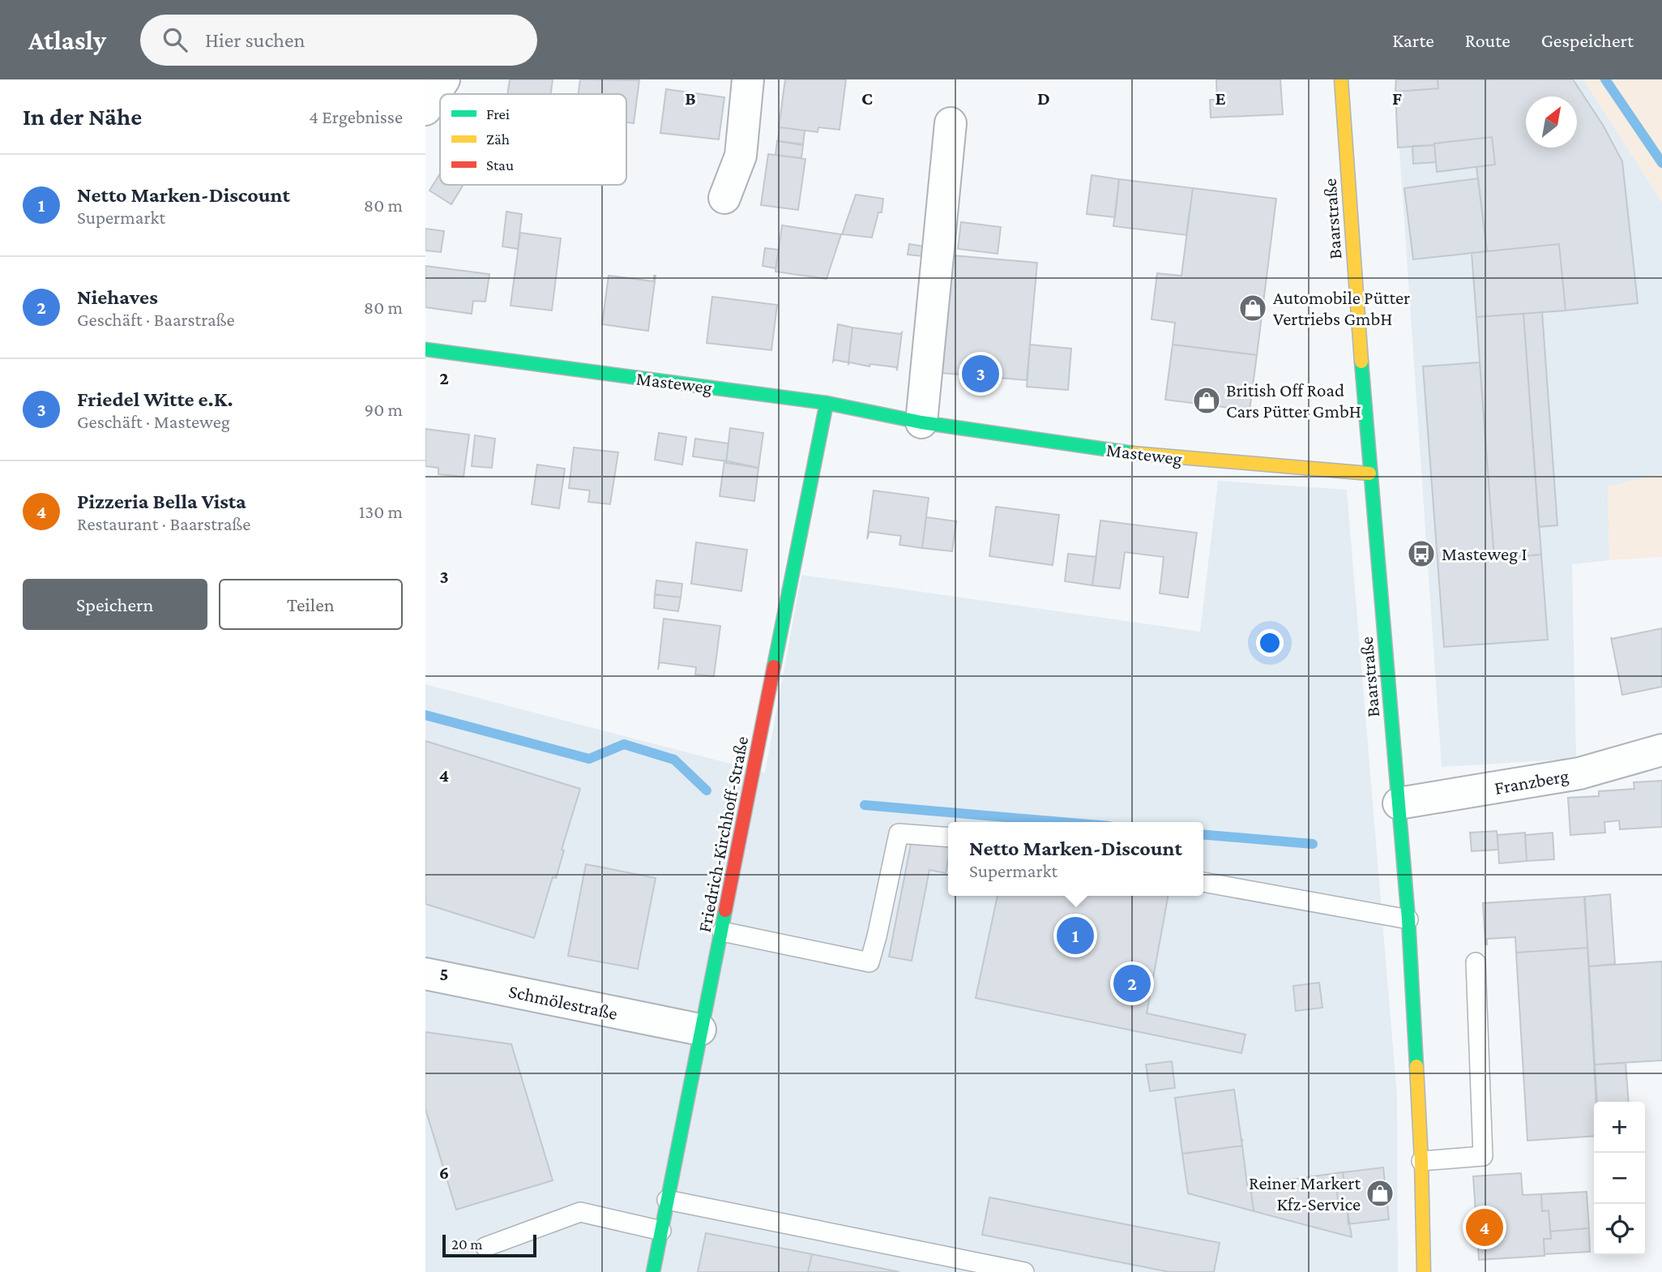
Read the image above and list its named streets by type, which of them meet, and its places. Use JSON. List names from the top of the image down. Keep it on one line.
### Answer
{"streets":{"street":["Baarstraße","Masteweg","Franzberg","Friedrich-Kirchhoff-Straße","Schmölestraße"]},"crossings":[["Baarstraße","Masteweg"],["Baarstraße","Franzberg"],["Masteweg","Friedrich-Kirchhoff-Straße"],["Friedrich-Kirchhoff-Straße","Schmölestraße"]],"places":{"shop":["Automobile Pütter Vertriebs GmbH","British Off Road Cars Pütter GmbH","Reiner Markert Kfz-Service"],"bus stop":["Masteweg I"]},"legend":["Frei","Zäh","Stau"],"scale_bar":"20 m","north":"top right","page":{"header":"Atlasly","search":"Hier suchen","nav":["Karte","Route","Gespeichert"],"heading":["In der Nähe","4 Ergebnisse"],"list":[{"mark":"1","name":"Netto Marken-Discount","note":"Supermarkt","value":"80 m"},{"mark":"2","name":"Niehaves","note":"Geschäft · Baarstraße","value":"80 m"},{"mark":"3","name":"Friedel Witte e.K.","note":"Geschäft · Masteweg","value":"90 m"},{"mark":"4","name":"Pizzeria Bella Vista","note":"Restaurant · Baarstraße","value":"130 m"}],"pins":["3","1","2","4"],"buttons":["Speichern","Teilen"],"popup":["Netto Marken-Discount","Supermarkt"],"map_buttons":["+","−"],"scale":"20 m"},"grid":{"columns":["B","C","D","E","F"],"rows":["2","3","4","5","6"]}}
